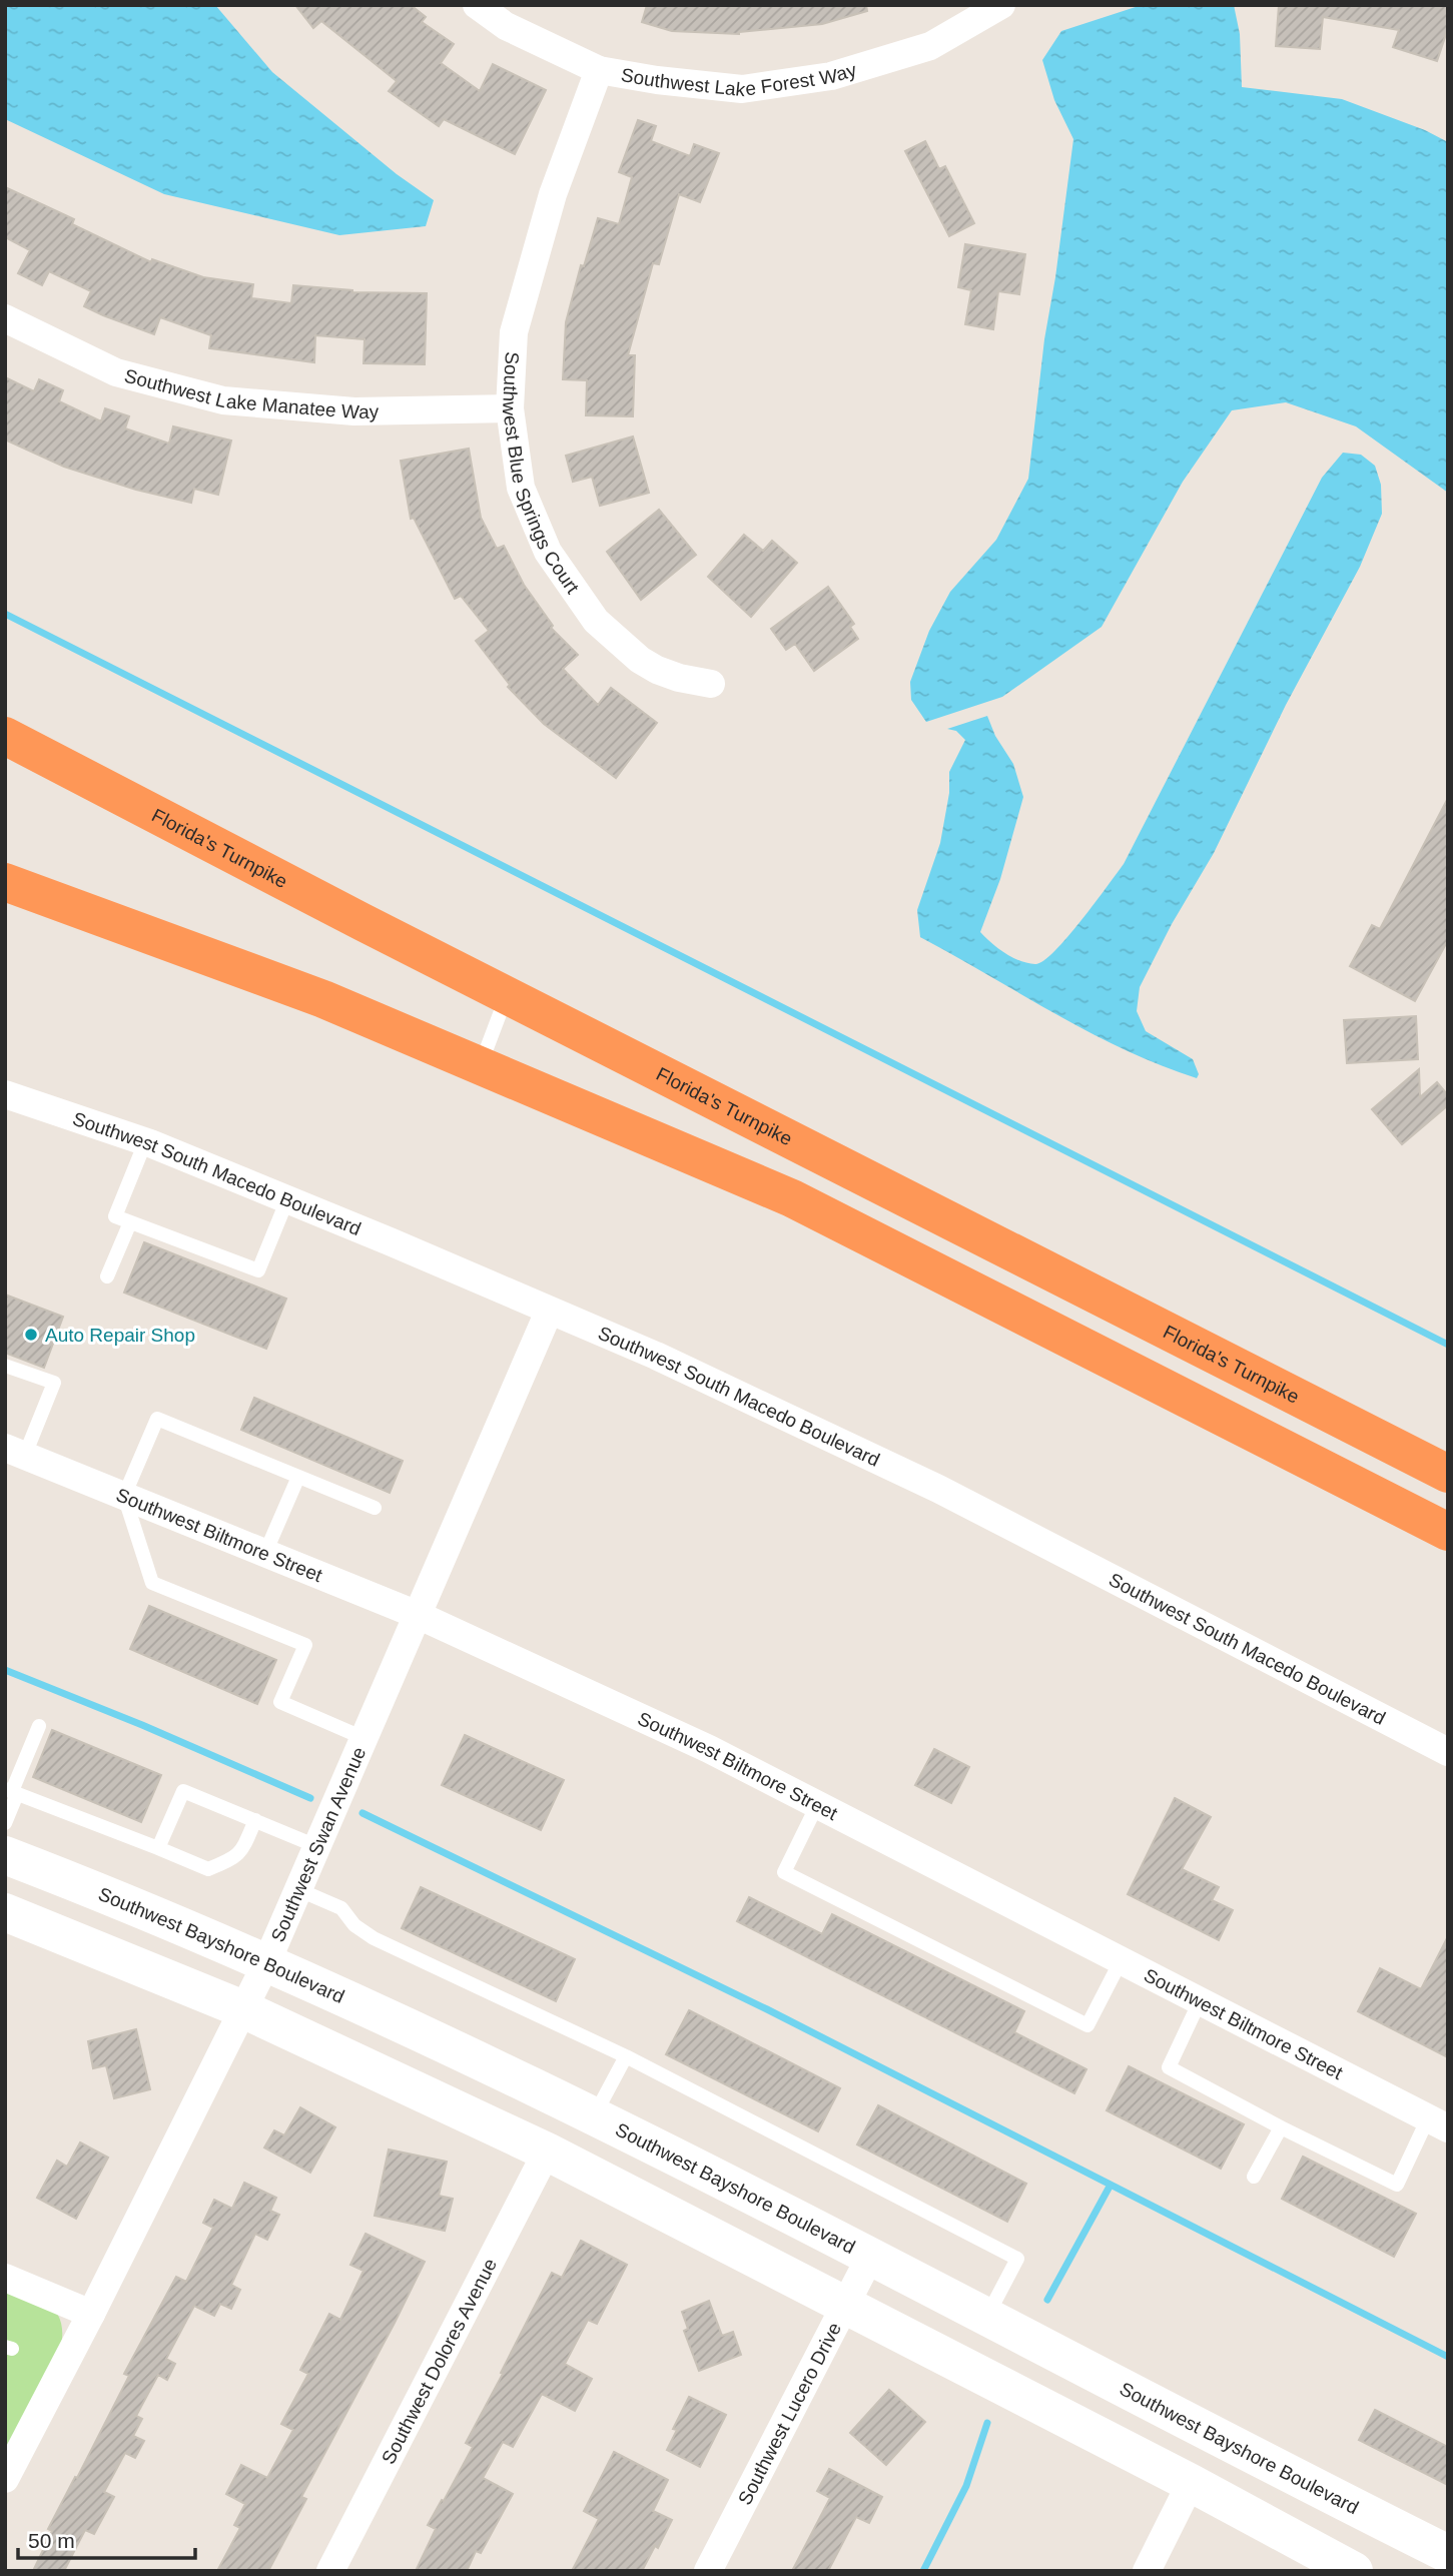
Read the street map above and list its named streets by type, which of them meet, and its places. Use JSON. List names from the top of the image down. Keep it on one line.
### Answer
{"streets":{"highway":["Florida's Turnpike"],"main road":["Southwest Bayshore Boulevard"],"street":["Southwest Lake Forest Way","Southwest Lake Manatee Way","Southwest Blue Springs Court","Southwest South Macedo Boulevard","Southwest Biltmore Street","Southwest Swan Avenue","Southwest Dolores Avenue","Southwest Lucero Drive"]},"crossings":[["Southwest Lake Forest Way","Southwest Blue Springs Court"],["Southwest Lake Manatee Way","Southwest Blue Springs Court"],["Southwest South Macedo Boulevard","Southwest Swan Avenue"],["Southwest Biltmore Street","Southwest Swan Avenue"],["Southwest Swan Avenue","Southwest Bayshore Boulevard"],["Southwest Bayshore Boulevard","Southwest Lucero Drive"]],"places":["Auto Repair Shop"],"scale_bar":"50 m"}
